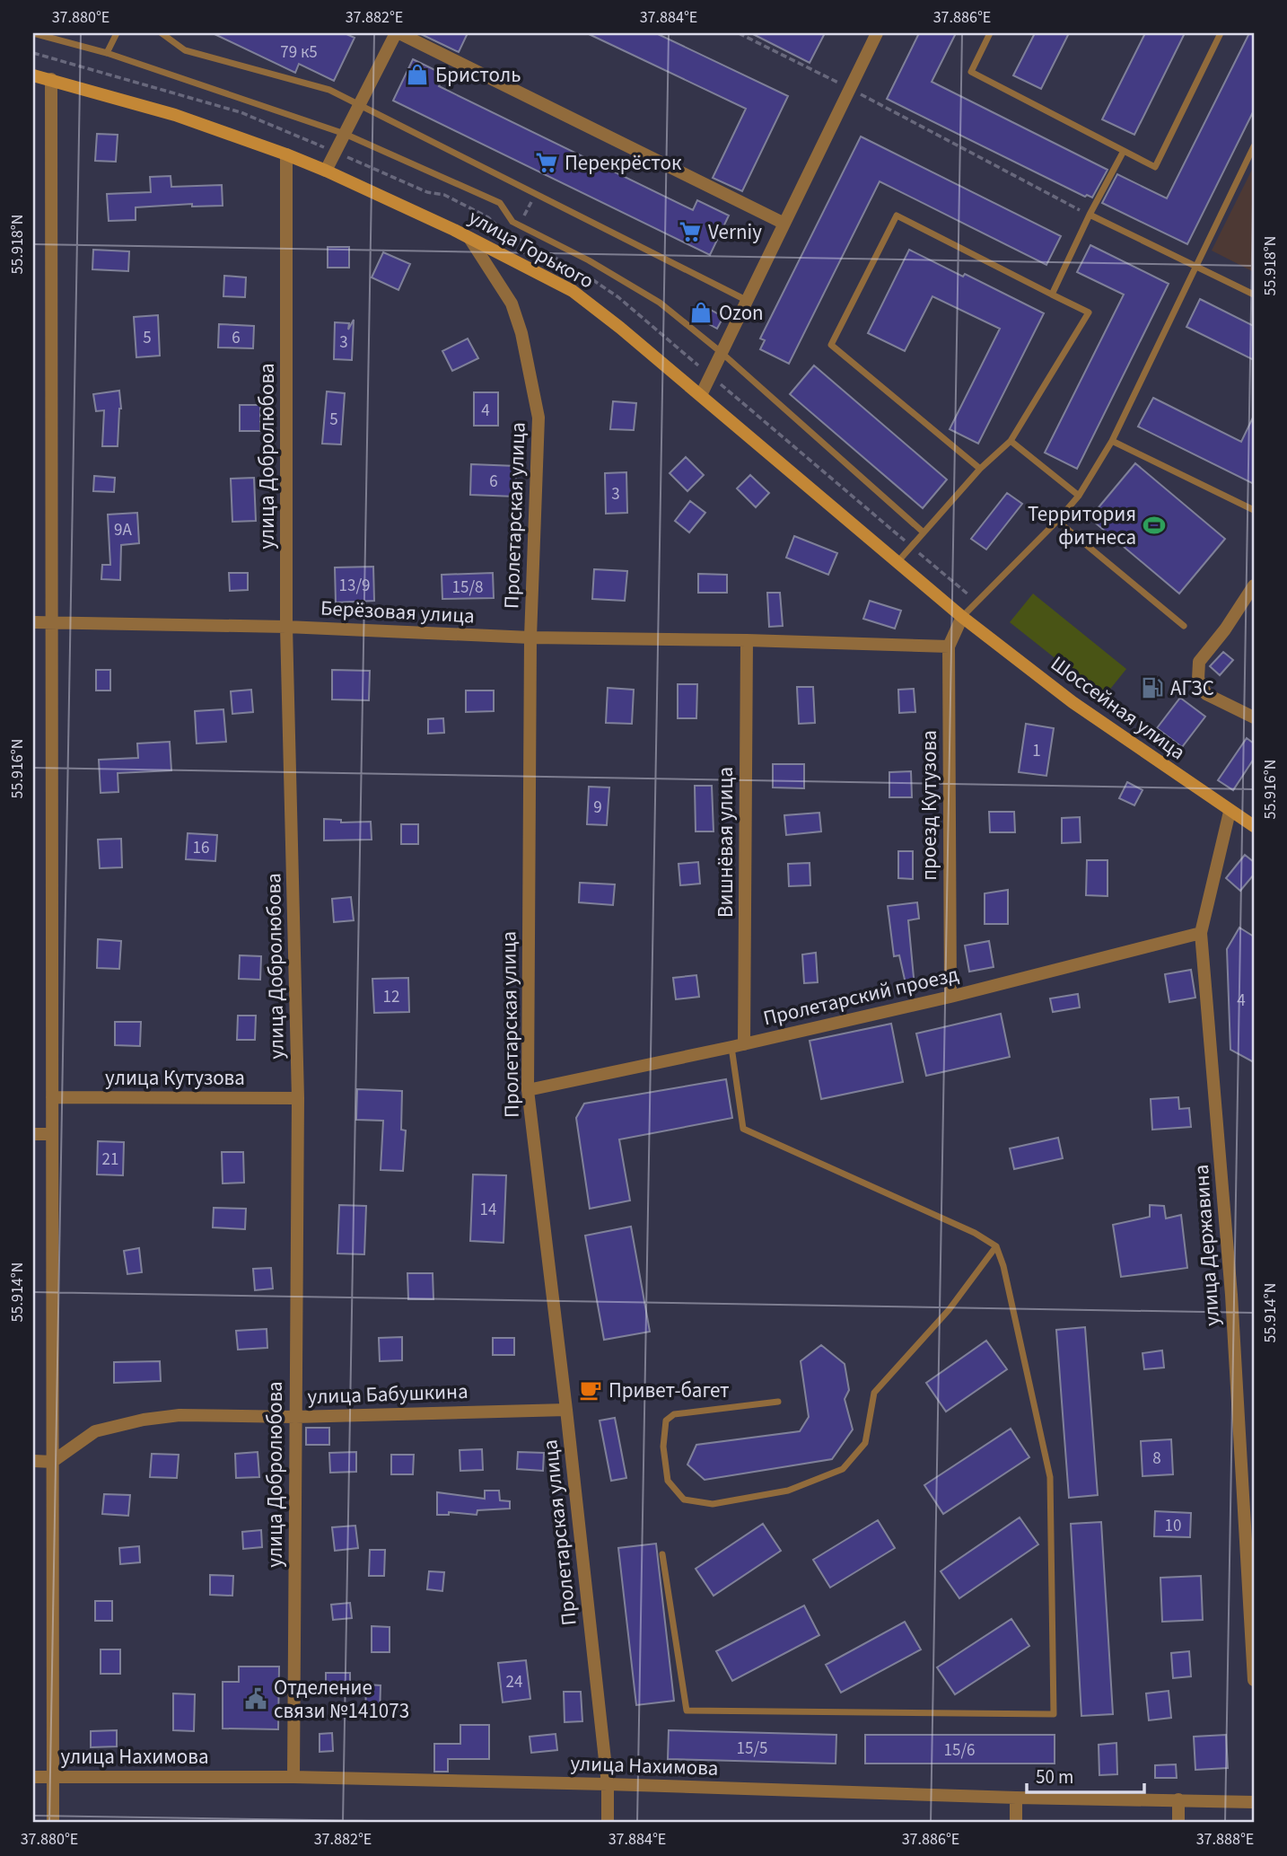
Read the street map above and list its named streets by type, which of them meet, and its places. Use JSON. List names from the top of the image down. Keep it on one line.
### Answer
{"streets":{"main road":["улица Горького","Шоссейная улица"],"street":["улица Добролюбова","Пролетарская улица","Берёзовая улица","проезд Кутузова","Вишнёвая улица","Пролетарский проезд","улица Кутузова","улица Державина","улица Бабушкина","улица Нахимова"]},"crossings":[["улица Горького","улица Добролюбова"],["улица Горького","Пролетарская улица"],["улица Горького","Шоссейная улица"],["улица Горького","проезд Кутузова"],["улица Добролюбова","Берёзовая улица"],["улица Добролюбова","улица Кутузова"],["улица Добролюбова","улица Бабушкина"],["улица Добролюбова","улица Нахимова"],["Пролетарская улица","Берёзовая улица"],["Пролетарская улица","Пролетарский проезд"],["Пролетарская улица","улица Бабушкина"],["Пролетарская улица","улица Нахимова"],["Берёзовая улица","проезд Кутузова"],["Берёзовая улица","Вишнёвая улица"],["Шоссейная улица","проезд Кутузова"],["Шоссейная улица","улица Державина"],["проезд Кутузова","Пролетарский проезд"],["Вишнёвая улица","Пролетарский проезд"],["Пролетарский проезд","улица Державина"]],"places":{"shop":["Бристоль","Ozon"],"supermarket":["Перекрёсток","Verniy"],"sports":["Территория фитнеса"],"fuel station":["АГЗС"],"cafe":["Привет-багет"],"public building":["Отделение связи №141073"]},"house_numbers":["79 к5","5","6","3","4","5","6","3","9А","13/9","15/8","1","9","16","12","4","21","14","8","10","24","15/5","15/6"],"scale_bar":"50 m","coordinates":["37.880°E","37.882°E","37.884°E","37.886°E","55.918°N","55.916°N","55.914°N","37.888°E"]}
